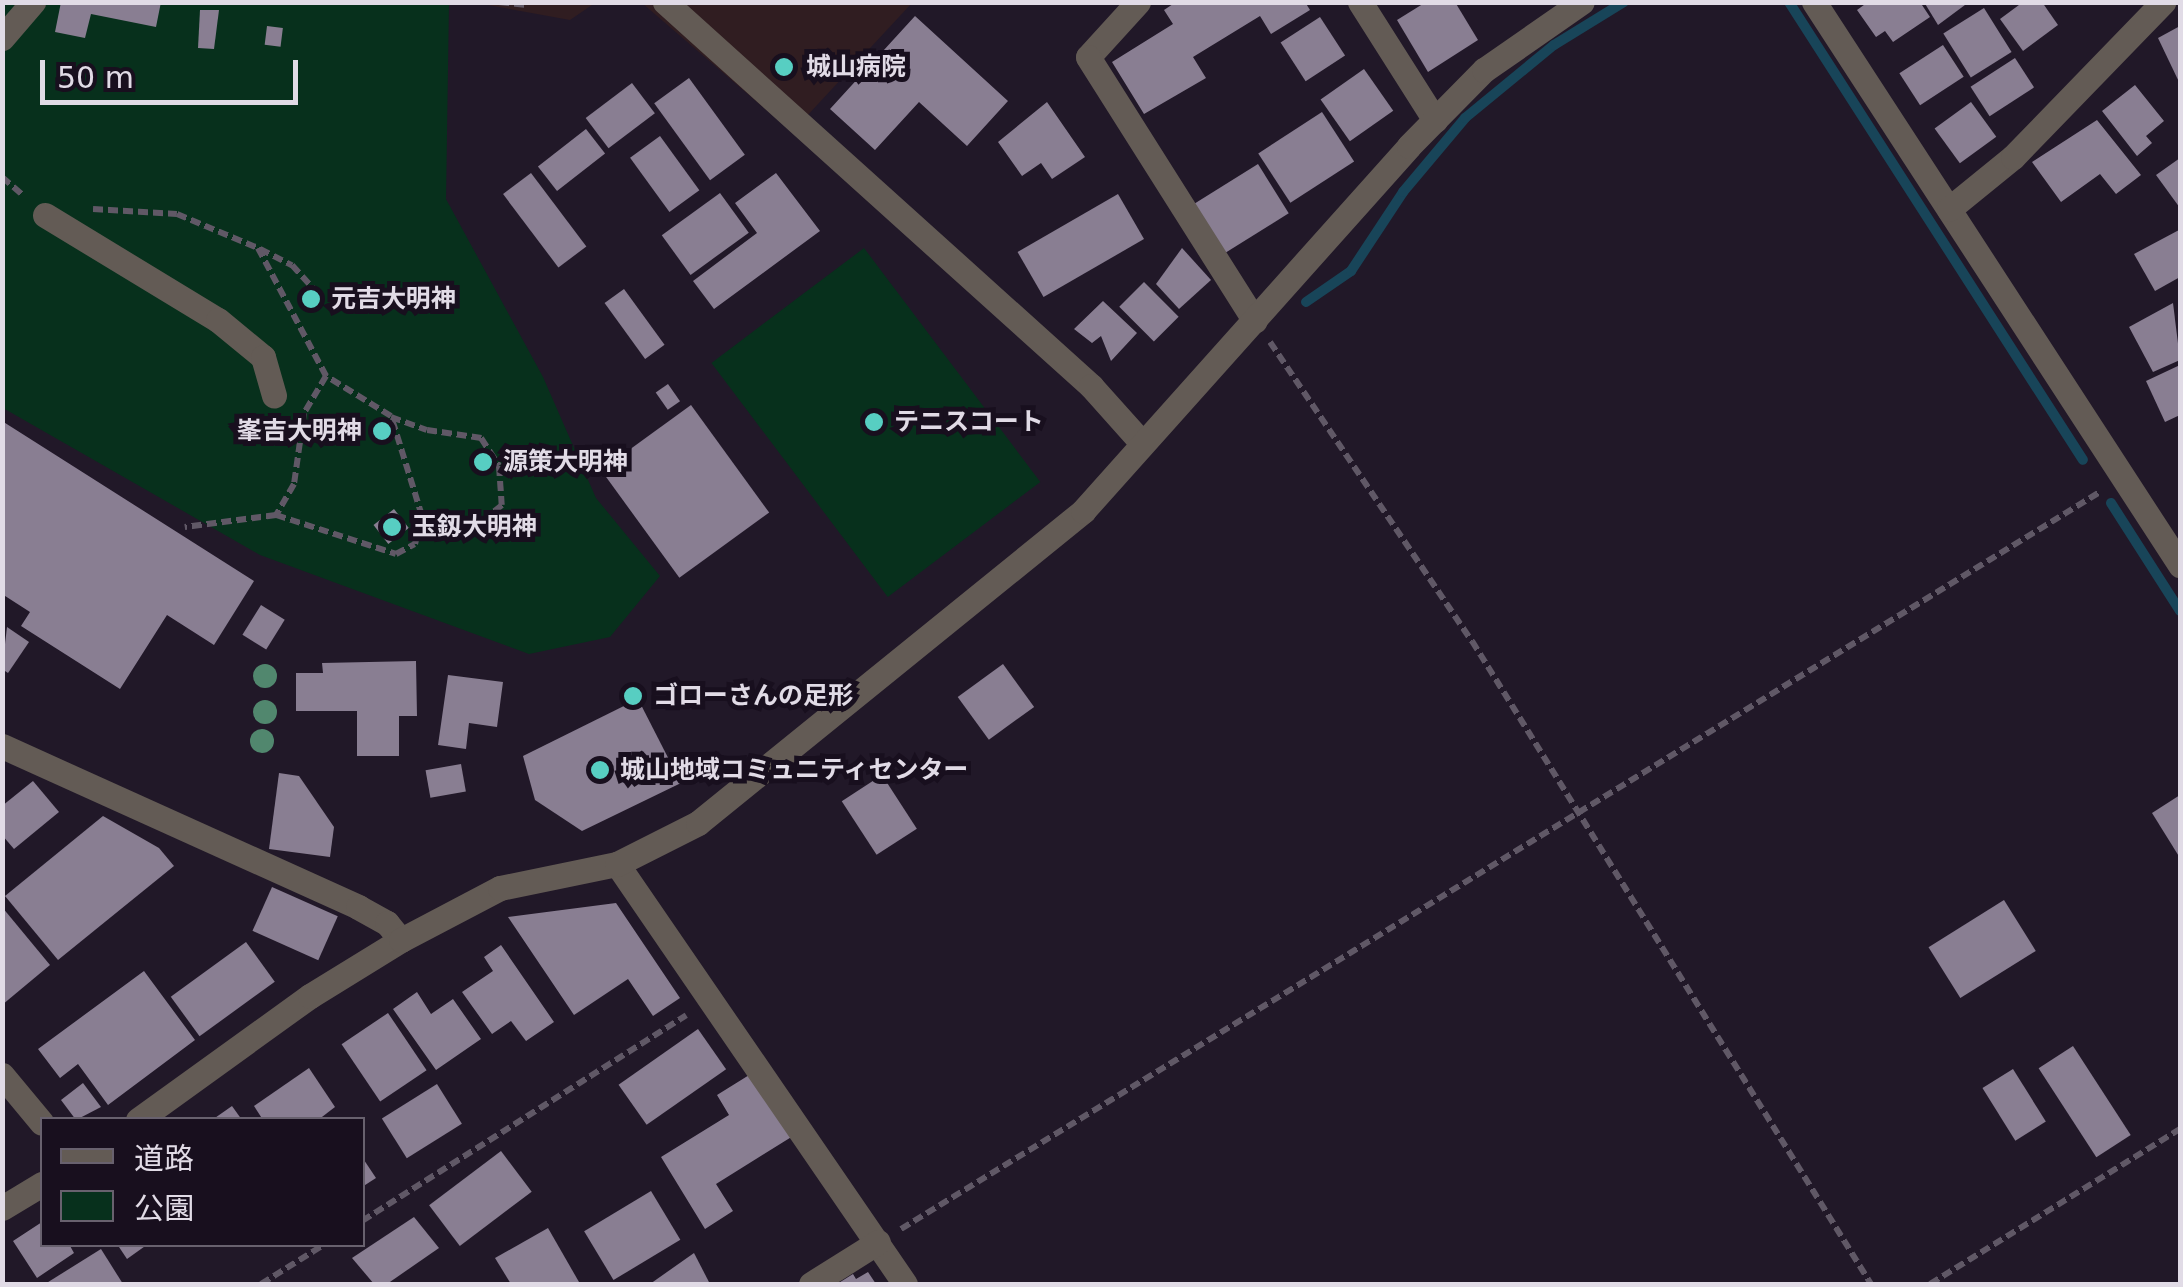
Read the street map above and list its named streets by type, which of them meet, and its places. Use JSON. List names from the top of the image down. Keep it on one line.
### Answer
{"places":["城山病院","元吉大明神","テニスコート","峯吉大明神","源策大明神","玉釼大明神","ゴローさんの足形","城山地域コミュニティセンター"],"legend":["道路","公園"],"scale_bar":"50 m"}
